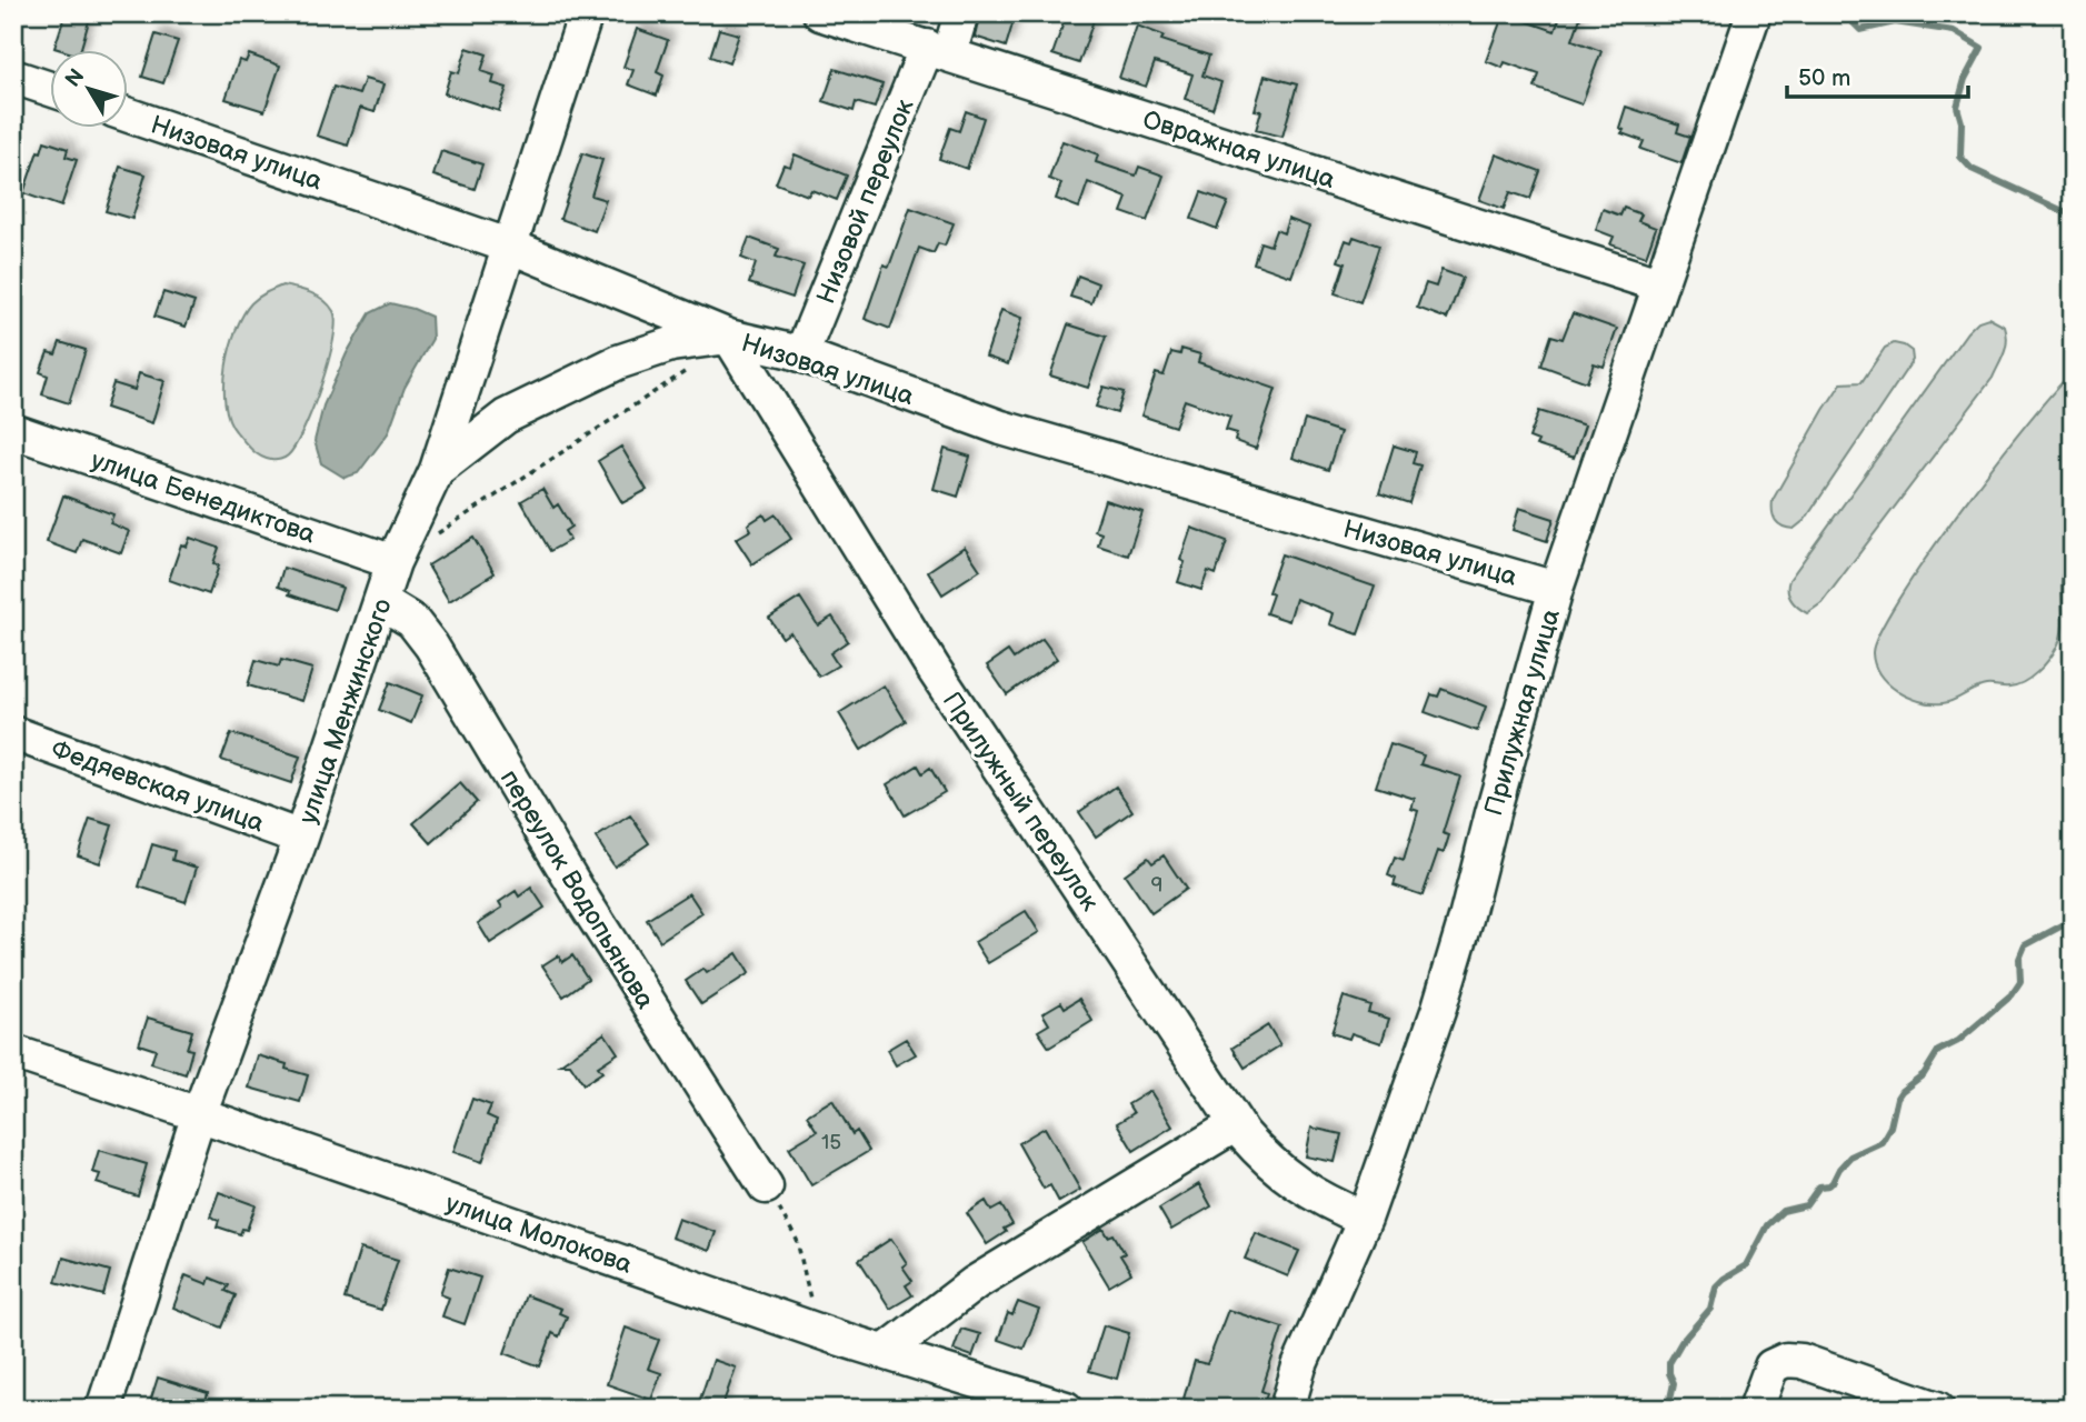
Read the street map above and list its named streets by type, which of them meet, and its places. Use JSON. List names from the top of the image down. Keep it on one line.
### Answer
{"streets":{"street":["Овражная улица","Низовая улица","Низовой переулок","улица Бенедиктова","улица Менжинского","Прилужная улица","Федяевская улица","Прилужный переулок","переулок Водопьянова","улица Молокова"]},"crossings":[["Овражная улица","Низовой переулок"],["Овражная улица","Прилужная улица"],["Низовая улица","Низовой переулок"],["Низовая улица","улица Менжинского"],["Низовая улица","Прилужная улица"],["Низовая улица","Прилужный переулок"],["улица Бенедиктова","улица Менжинского"],["улица Менжинского","Федяевская улица"],["улица Менжинского","переулок Водопьянова"],["улица Менжинского","улица Молокова"],["Прилужная улица","Прилужный переулок"]],"house_numbers":["9","15"],"scale_bar":"50 m","north":"top left"}
